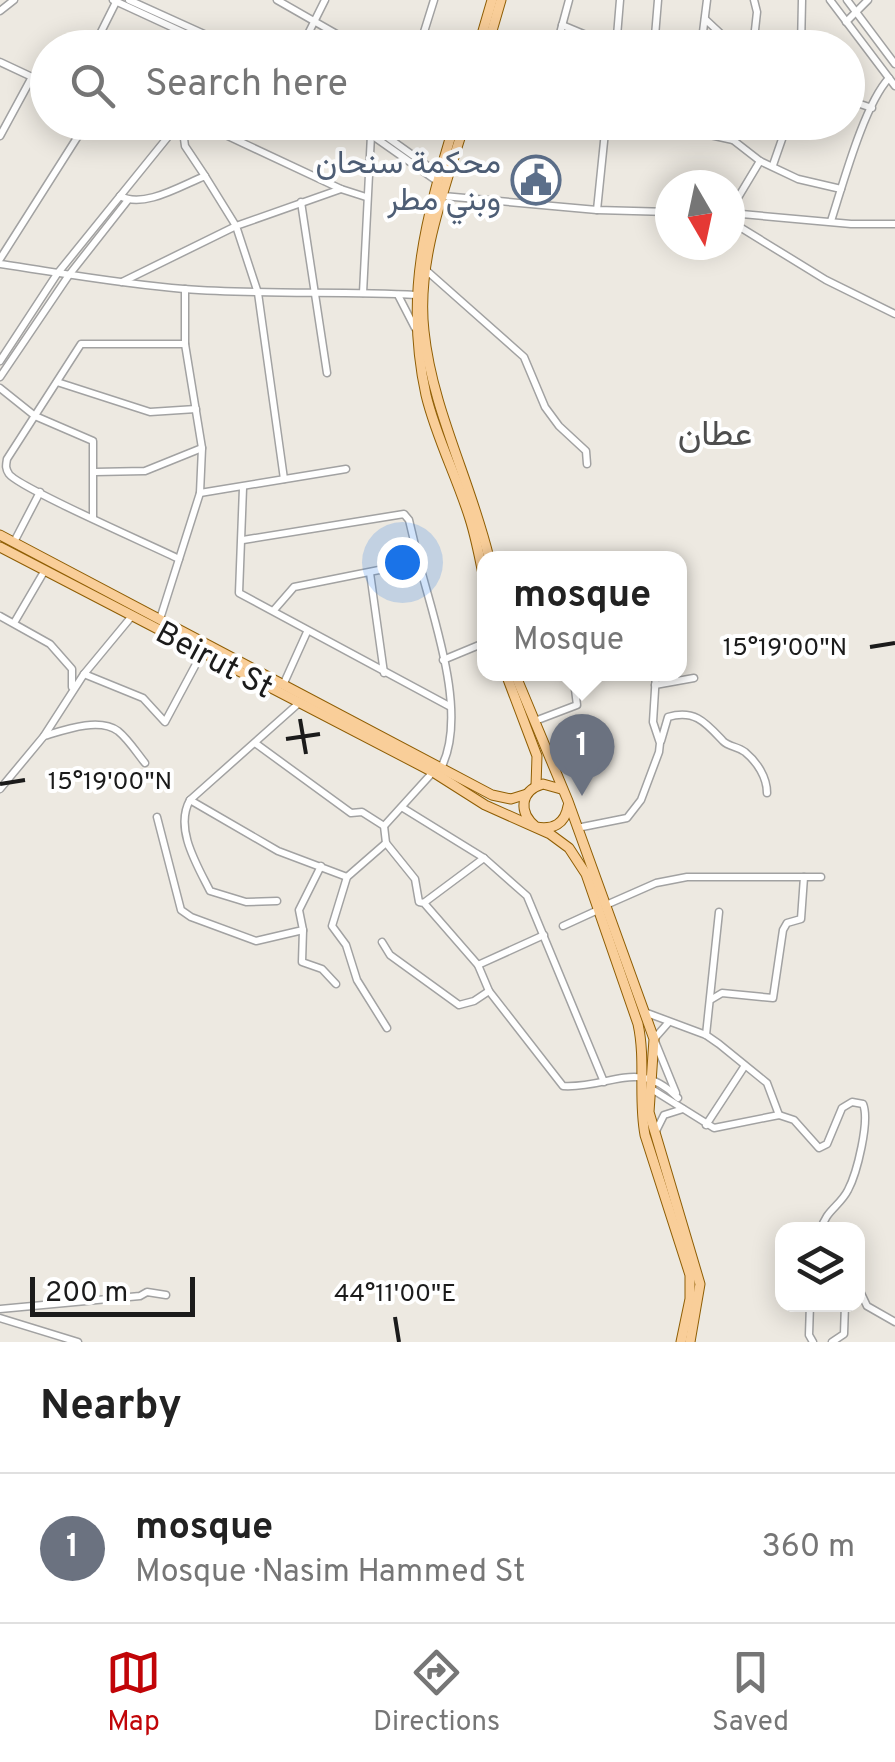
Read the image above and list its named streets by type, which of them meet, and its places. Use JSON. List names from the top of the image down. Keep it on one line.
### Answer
{"streets":{"main road":["Beirut St"]},"districts":["عطان"],"places":{"public building":["محكمة سنحان وبني مطر"]},"scale_bar":"200 m","north":"bottom","page":{"search":"Search here","popup":["mosque","Mosque"],"pins":"1","scale":"200 m","heading":"Nearby","list":[{"mark":"1","name":"mosque","note":"Mosque · Nasim Hammed St","value":"360 m"}],"nav":["Map","Directions","Saved"]},"coordinates":["15°19'00\"N","44°11'00\"E"]}
